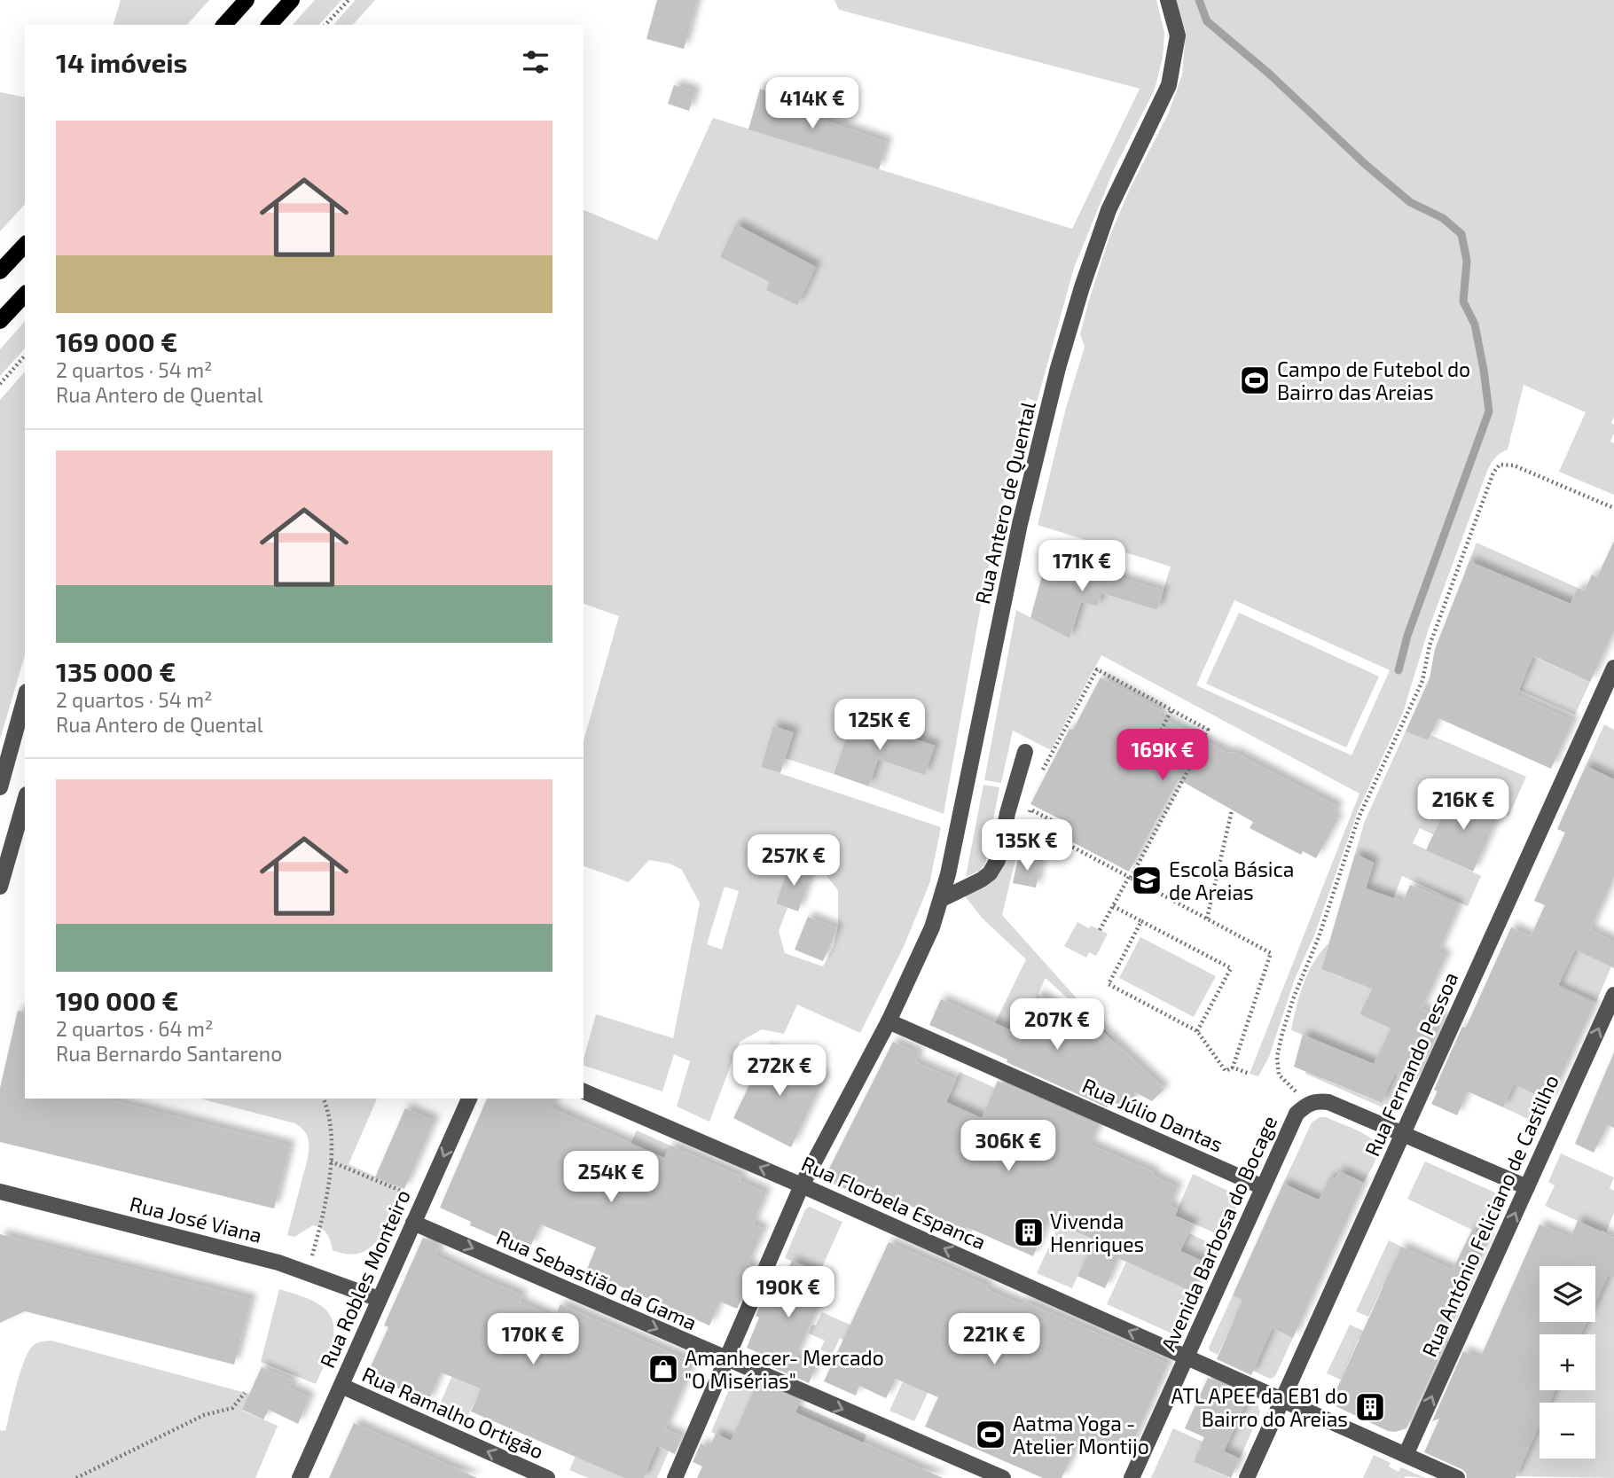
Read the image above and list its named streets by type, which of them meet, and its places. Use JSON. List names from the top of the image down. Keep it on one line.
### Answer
{"streets":{"street":["Rua Antero de Quental","Rua Fernando Pessoa","Rua Júlio Dantas","Rua Florbela Espanca","Rua António Feliciano de Castilho","Rua José Viana","Avenida Barbosa do Bocage","Rua Robles Monteiro","Rua Sebastião da Gama","Rua Ramalho Ortigão"]},"crossings":[["Rua Antero de Quental","Rua Júlio Dantas"],["Rua Antero de Quental","Rua Florbela Espanca"],["Rua Antero de Quental","Rua Sebastião da Gama"],["Rua Fernando Pessoa","Rua Florbela Espanca"],["Rua Júlio Dantas","Avenida Barbosa do Bocage"],["Rua Florbela Espanca","Rua António Feliciano de Castilho"],["Rua Florbela Espanca","Avenida Barbosa do Bocage"],["Rua José Viana","Rua Robles Monteiro"],["Rua Robles Monteiro","Rua Sebastião da Gama"],["Rua Robles Monteiro","Rua Ramalho Ortigão"]],"one_way":["Rua Florbela Espanca","Rua António Feliciano de Castilho","Rua Sebastião da Gama","Rua Ramalho Ortigão"],"places":{"sports":["Campo de Futebol do Bairro das Areias","Aatma Yoga - Atelier Montijo"],"school or university":["Escola Básica de Areias"],"building":["Vivenda Henriques","ATL APEE da EB1 do Bairro do Areias"],"shop":["Amanhecer- Mercado \"O Misérias\""]},"page":{"heading":"14 imóveis","price":["414K €","171K €","125K €","169K €","216K €","135K €","257K €","207K €","272K €","306K €","254K €","190K €","170K €","221K €"],"list":[{"name":"169 000 €","note":"2 quartos · 54 m² · Rua Antero de Quental"},{"name":"135 000 €","note":"2 quartos · 54 m² · Rua Antero de Quental"},{"name":"190 000 €","note":"2 quartos · 64 m² · Rua Bernardo Santareno"}],"map_buttons":["+","−"]}}
